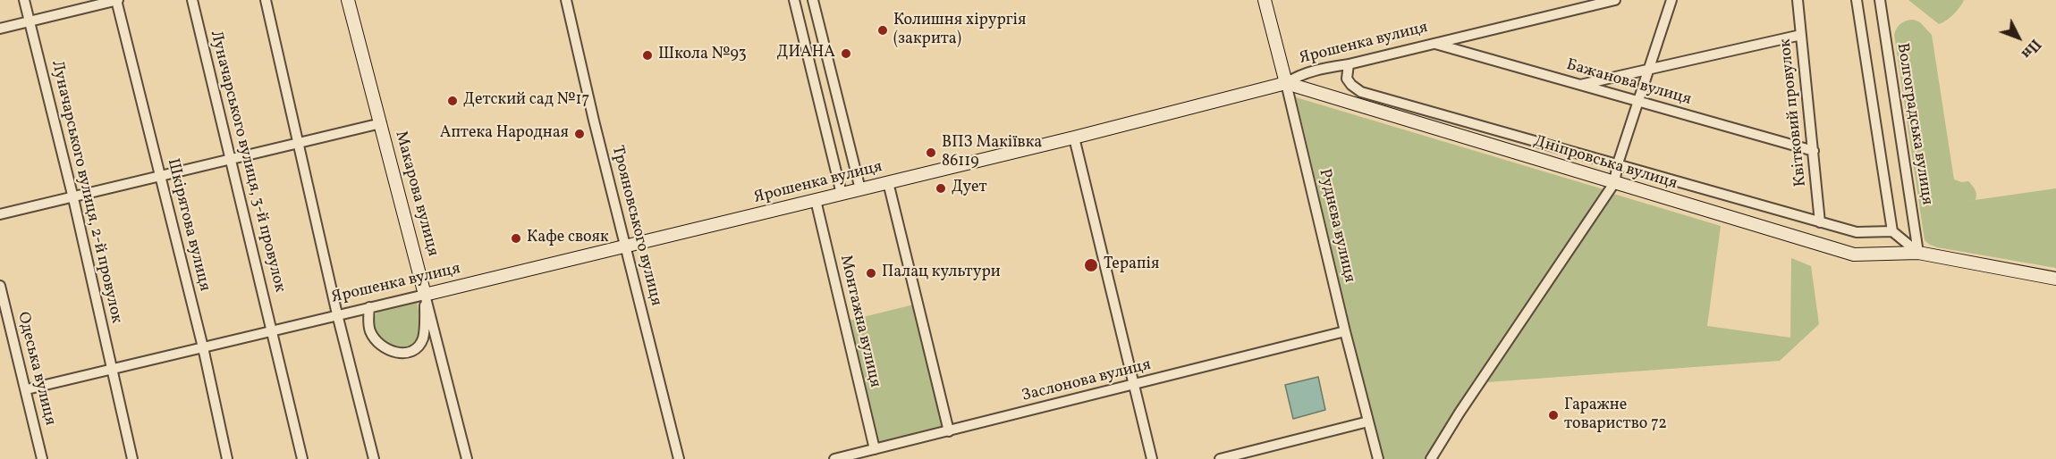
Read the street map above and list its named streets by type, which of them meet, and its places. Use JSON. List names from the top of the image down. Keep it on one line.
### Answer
{"streets":{"street":["Ярошенка вулиця","Бажанова вулиця","Квітковий провулок","Волгоградська вулиця","Луначарського вулиця, 3-й провулок","Дніпровська вулиця","Луначарського вулиця, 2-й провулок","Макарова вулиця","Шкірятова вулиця","Трояновського вулиця","Руднєва вулиця","Монтажна вулиця","Одеська вулиця","Заслонова вулиця"]},"crossings":[["Ярошенка вулиця","Бажанова вулиця"],["Ярошенка вулиця","Луначарського вулиця, 3-й провулок"],["Ярошенка вулиця","Дніпровська вулиця"],["Ярошенка вулиця","Луначарського вулиця, 2-й провулок"],["Ярошенка вулиця","Макарова вулиця"],["Ярошенка вулиця","Шкірятова вулиця"],["Ярошенка вулиця","Трояновського вулиця"],["Ярошенка вулиця","Руднєва вулиця"],["Ярошенка вулиця","Монтажна вулиця"],["Ярошенка вулиця","Одеська вулиця"],["Бажанова вулиця","Квітковий провулок"],["Квітковий провулок","Дніпровська вулиця"],["Волгоградська вулиця","Дніпровська вулиця"],["Дніпровська вулиця","Руднєва вулиця"],["Руднєва вулиця","Заслонова вулиця"],["Монтажна вулиця","Заслонова вулиця"]],"places":["Колишня хірургія (закрита)","ДИАНА","Школа №93","Детский сад №17","Аптека Народная","ВПЗ Макіївка 86119","Дует","Кафе свояк","Терапія","Палац культури","Гаражне товариство 72"],"north":"bottom right"}
